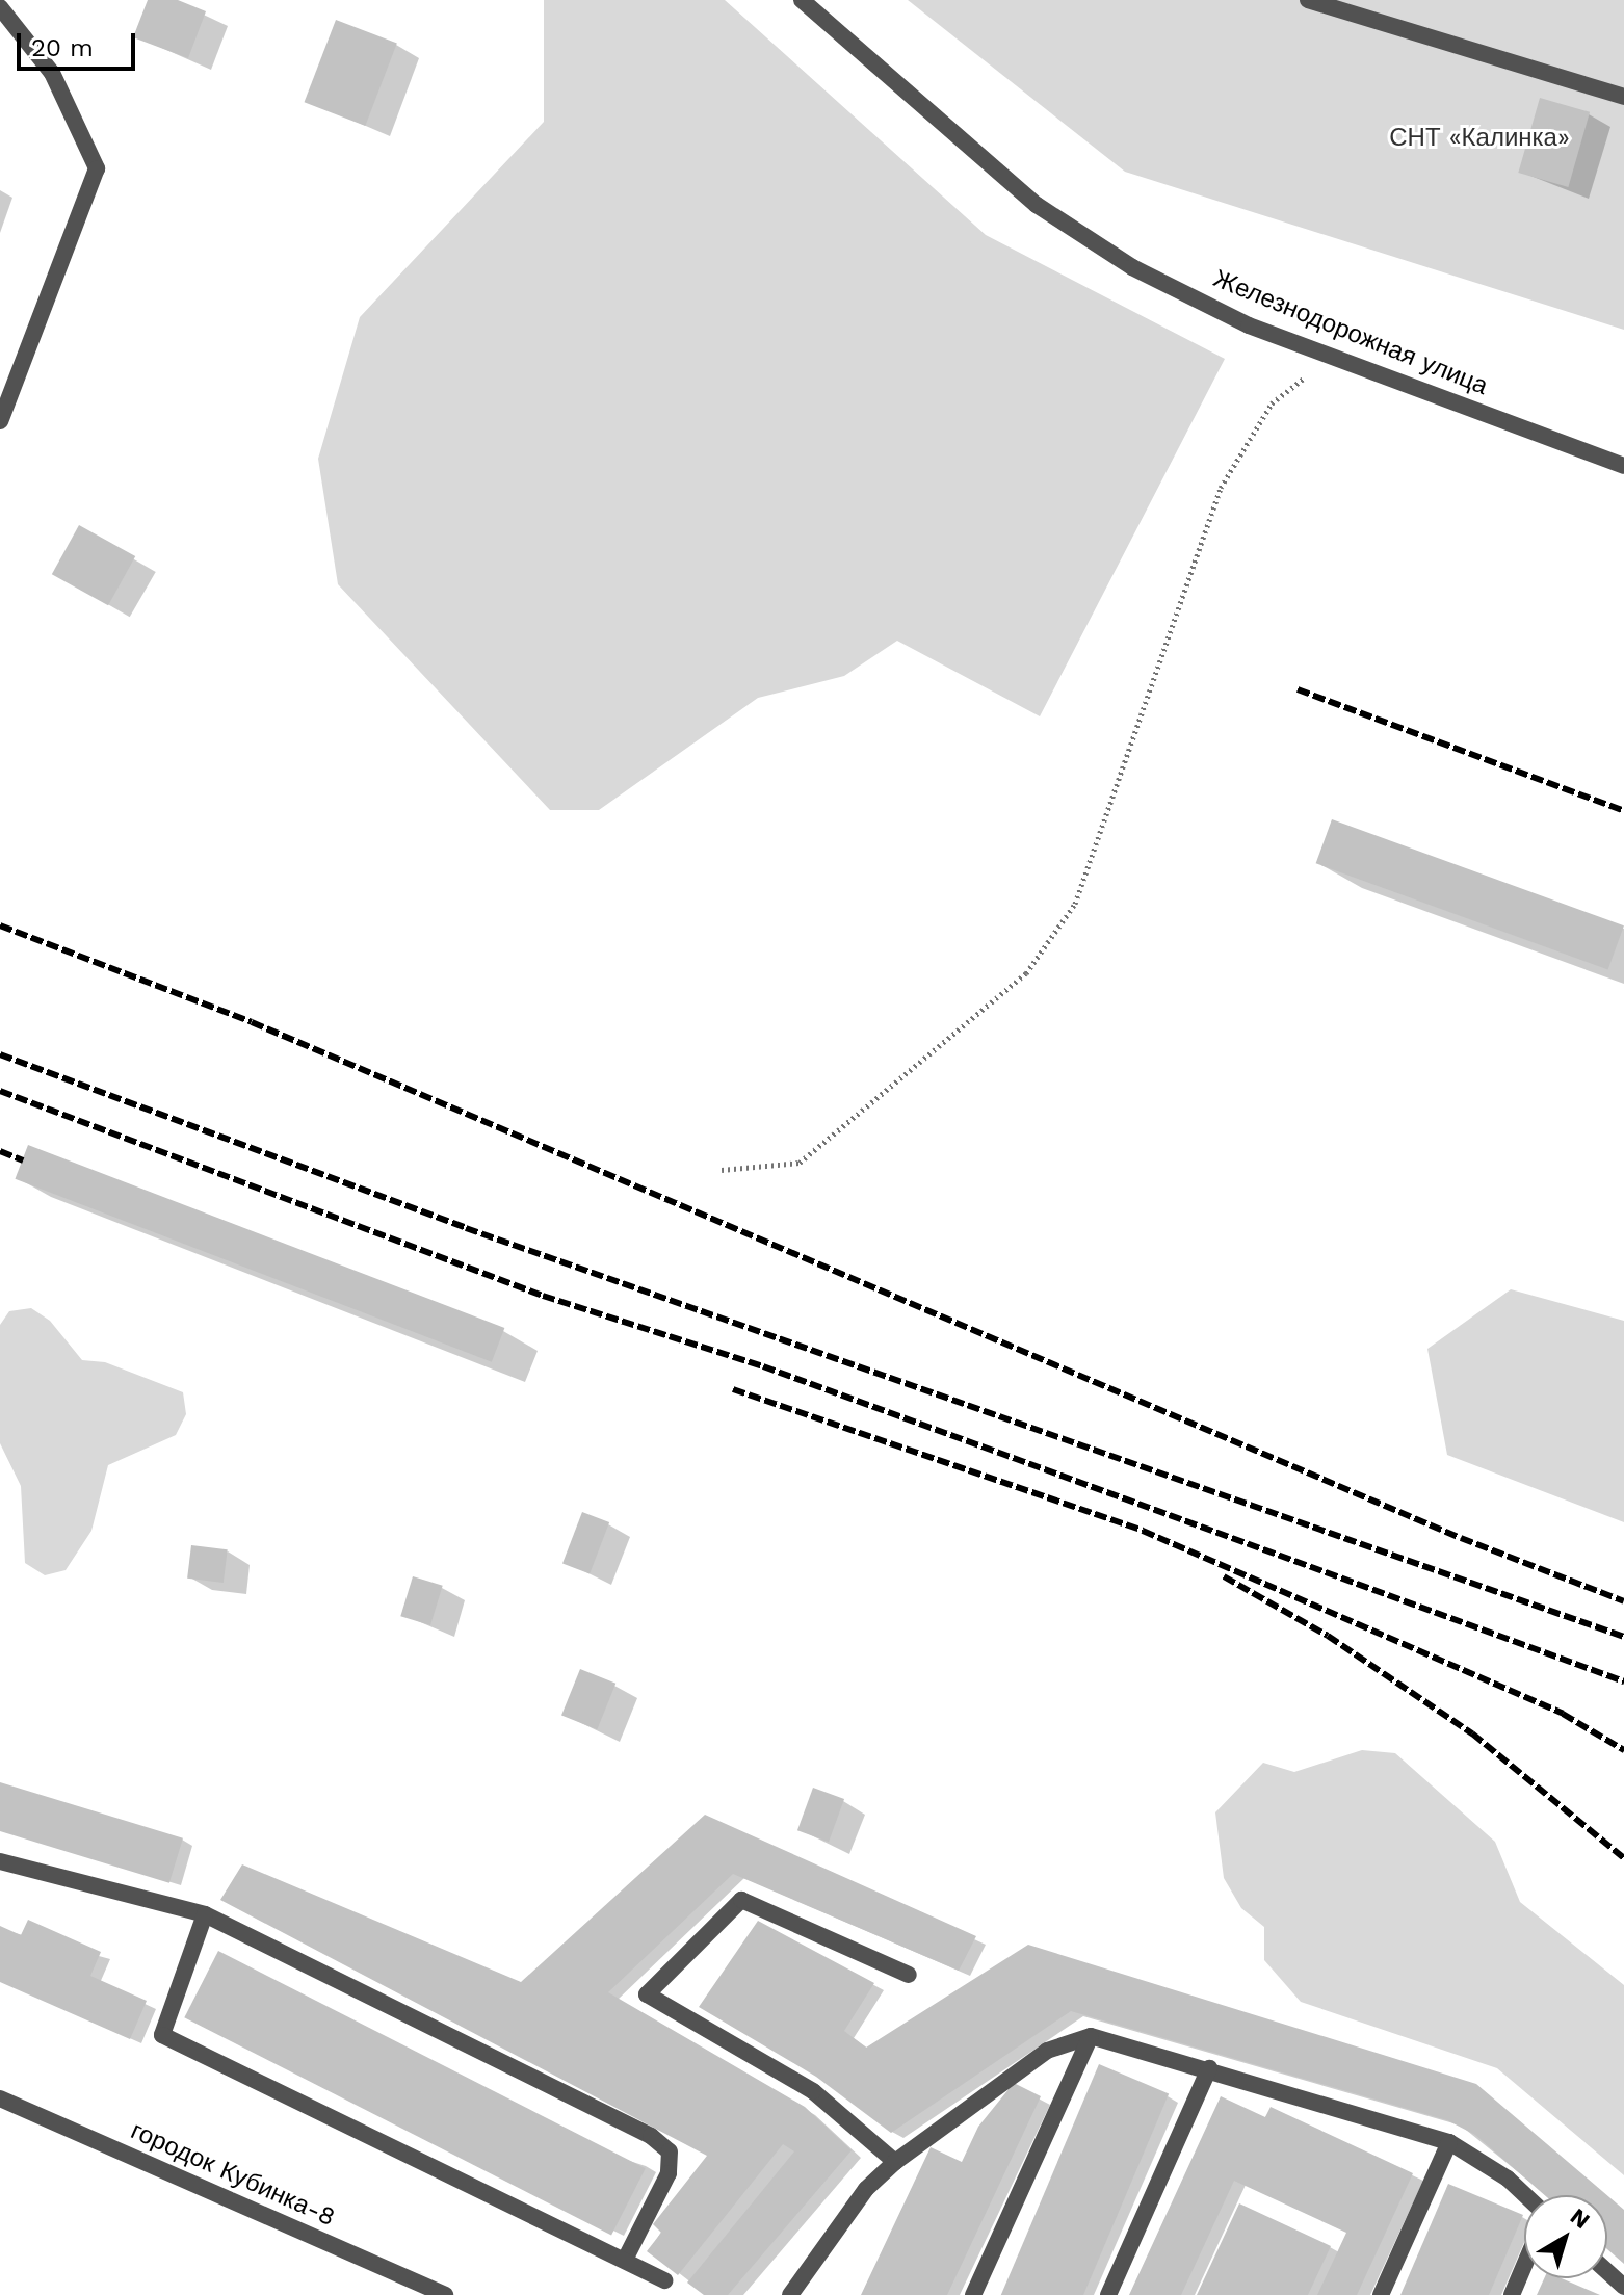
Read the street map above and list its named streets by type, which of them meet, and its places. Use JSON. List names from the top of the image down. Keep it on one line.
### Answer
{"streets":{"street":["Железнодорожная улица","городок Кубинка-8"]},"parks":["СНТ «Калинка»"],"scale_bar":"20 m","north":"top right"}
